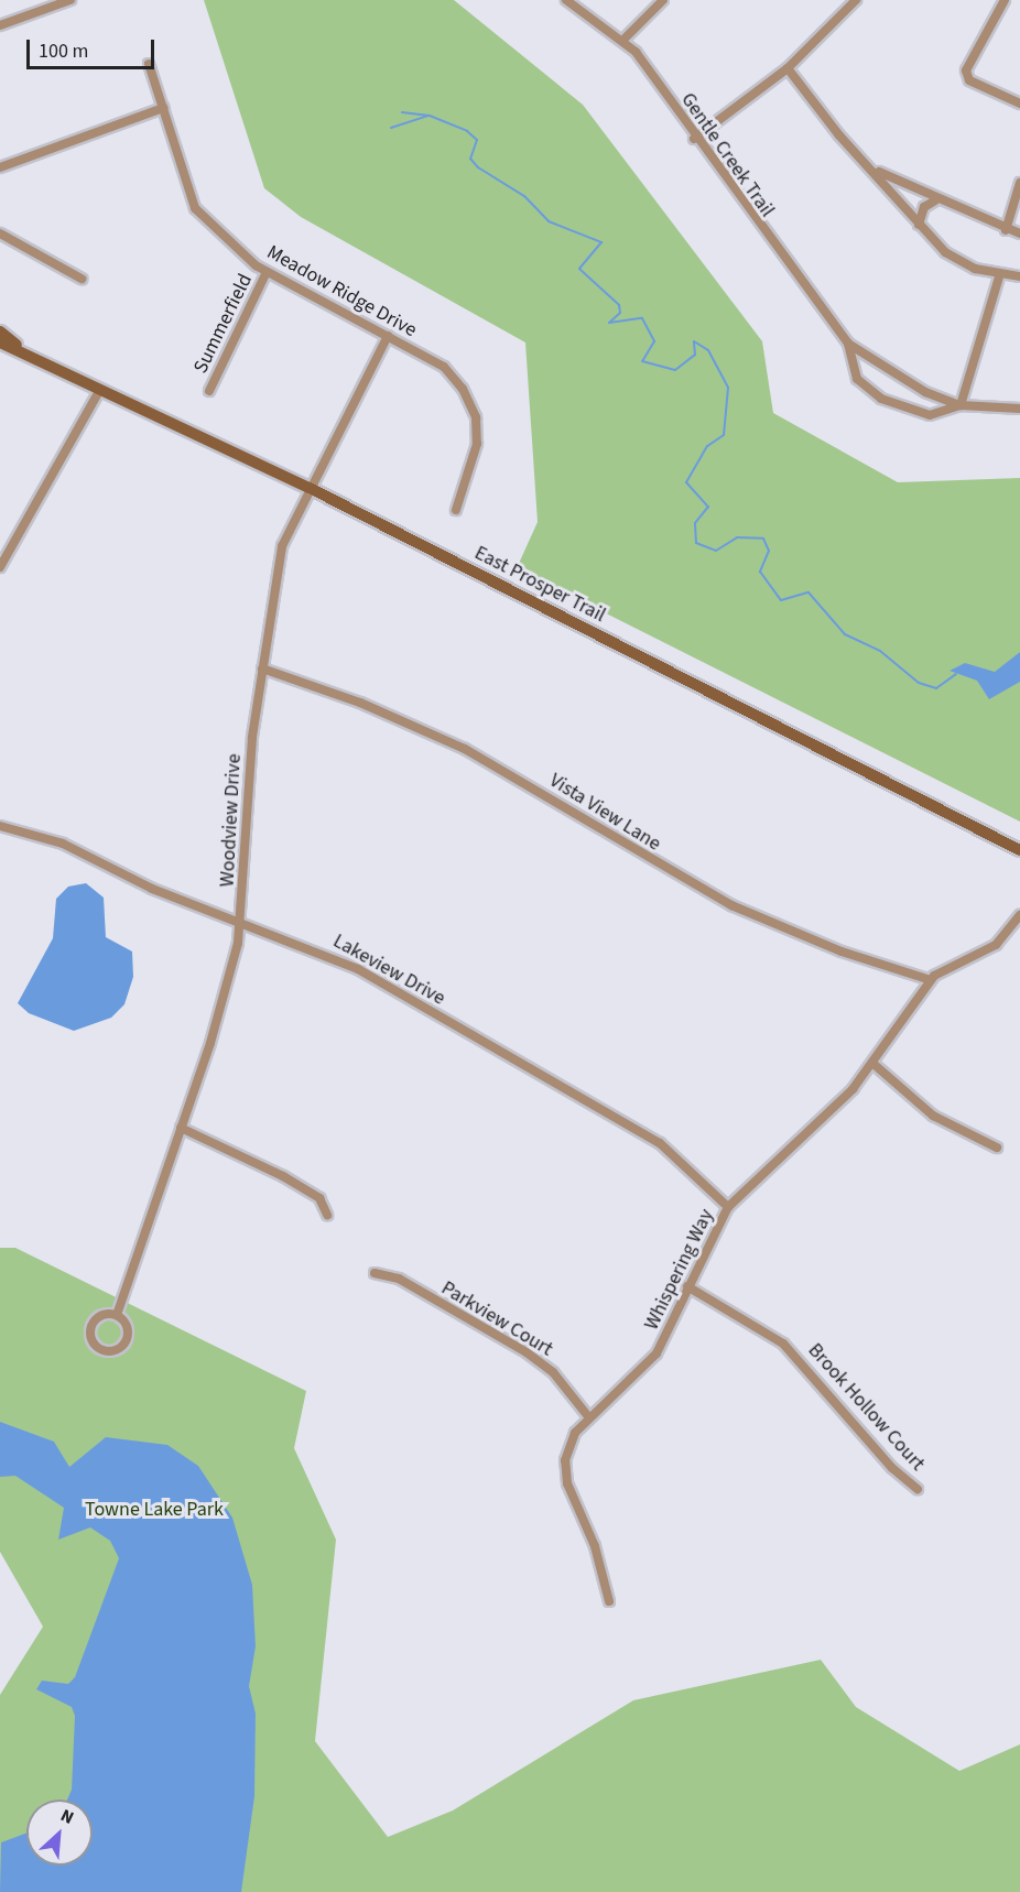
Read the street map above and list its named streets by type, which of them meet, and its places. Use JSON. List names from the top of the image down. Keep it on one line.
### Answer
{"streets":{"main road":["East Prosper Trail"],"street":["Gentle Creek Trail","Meadow Ridge Drive","Summerfield","Vista View Lane","Woodview Drive","Lakeview Drive","Whispering Way","Parkview Court","Brook Hollow Court"]},"crossings":[["Meadow Ridge Drive","Summerfield"],["Meadow Ridge Drive","Woodview Drive"],["East Prosper Trail","Woodview Drive"],["Vista View Lane","Woodview Drive"],["Vista View Lane","Whispering Way"],["Woodview Drive","Lakeview Drive"],["Lakeview Drive","Whispering Way"],["Whispering Way","Parkview Court"],["Whispering Way","Brook Hollow Court"]],"parks":["Towne Lake Park"],"scale_bar":"100 m","north":"top right"}
